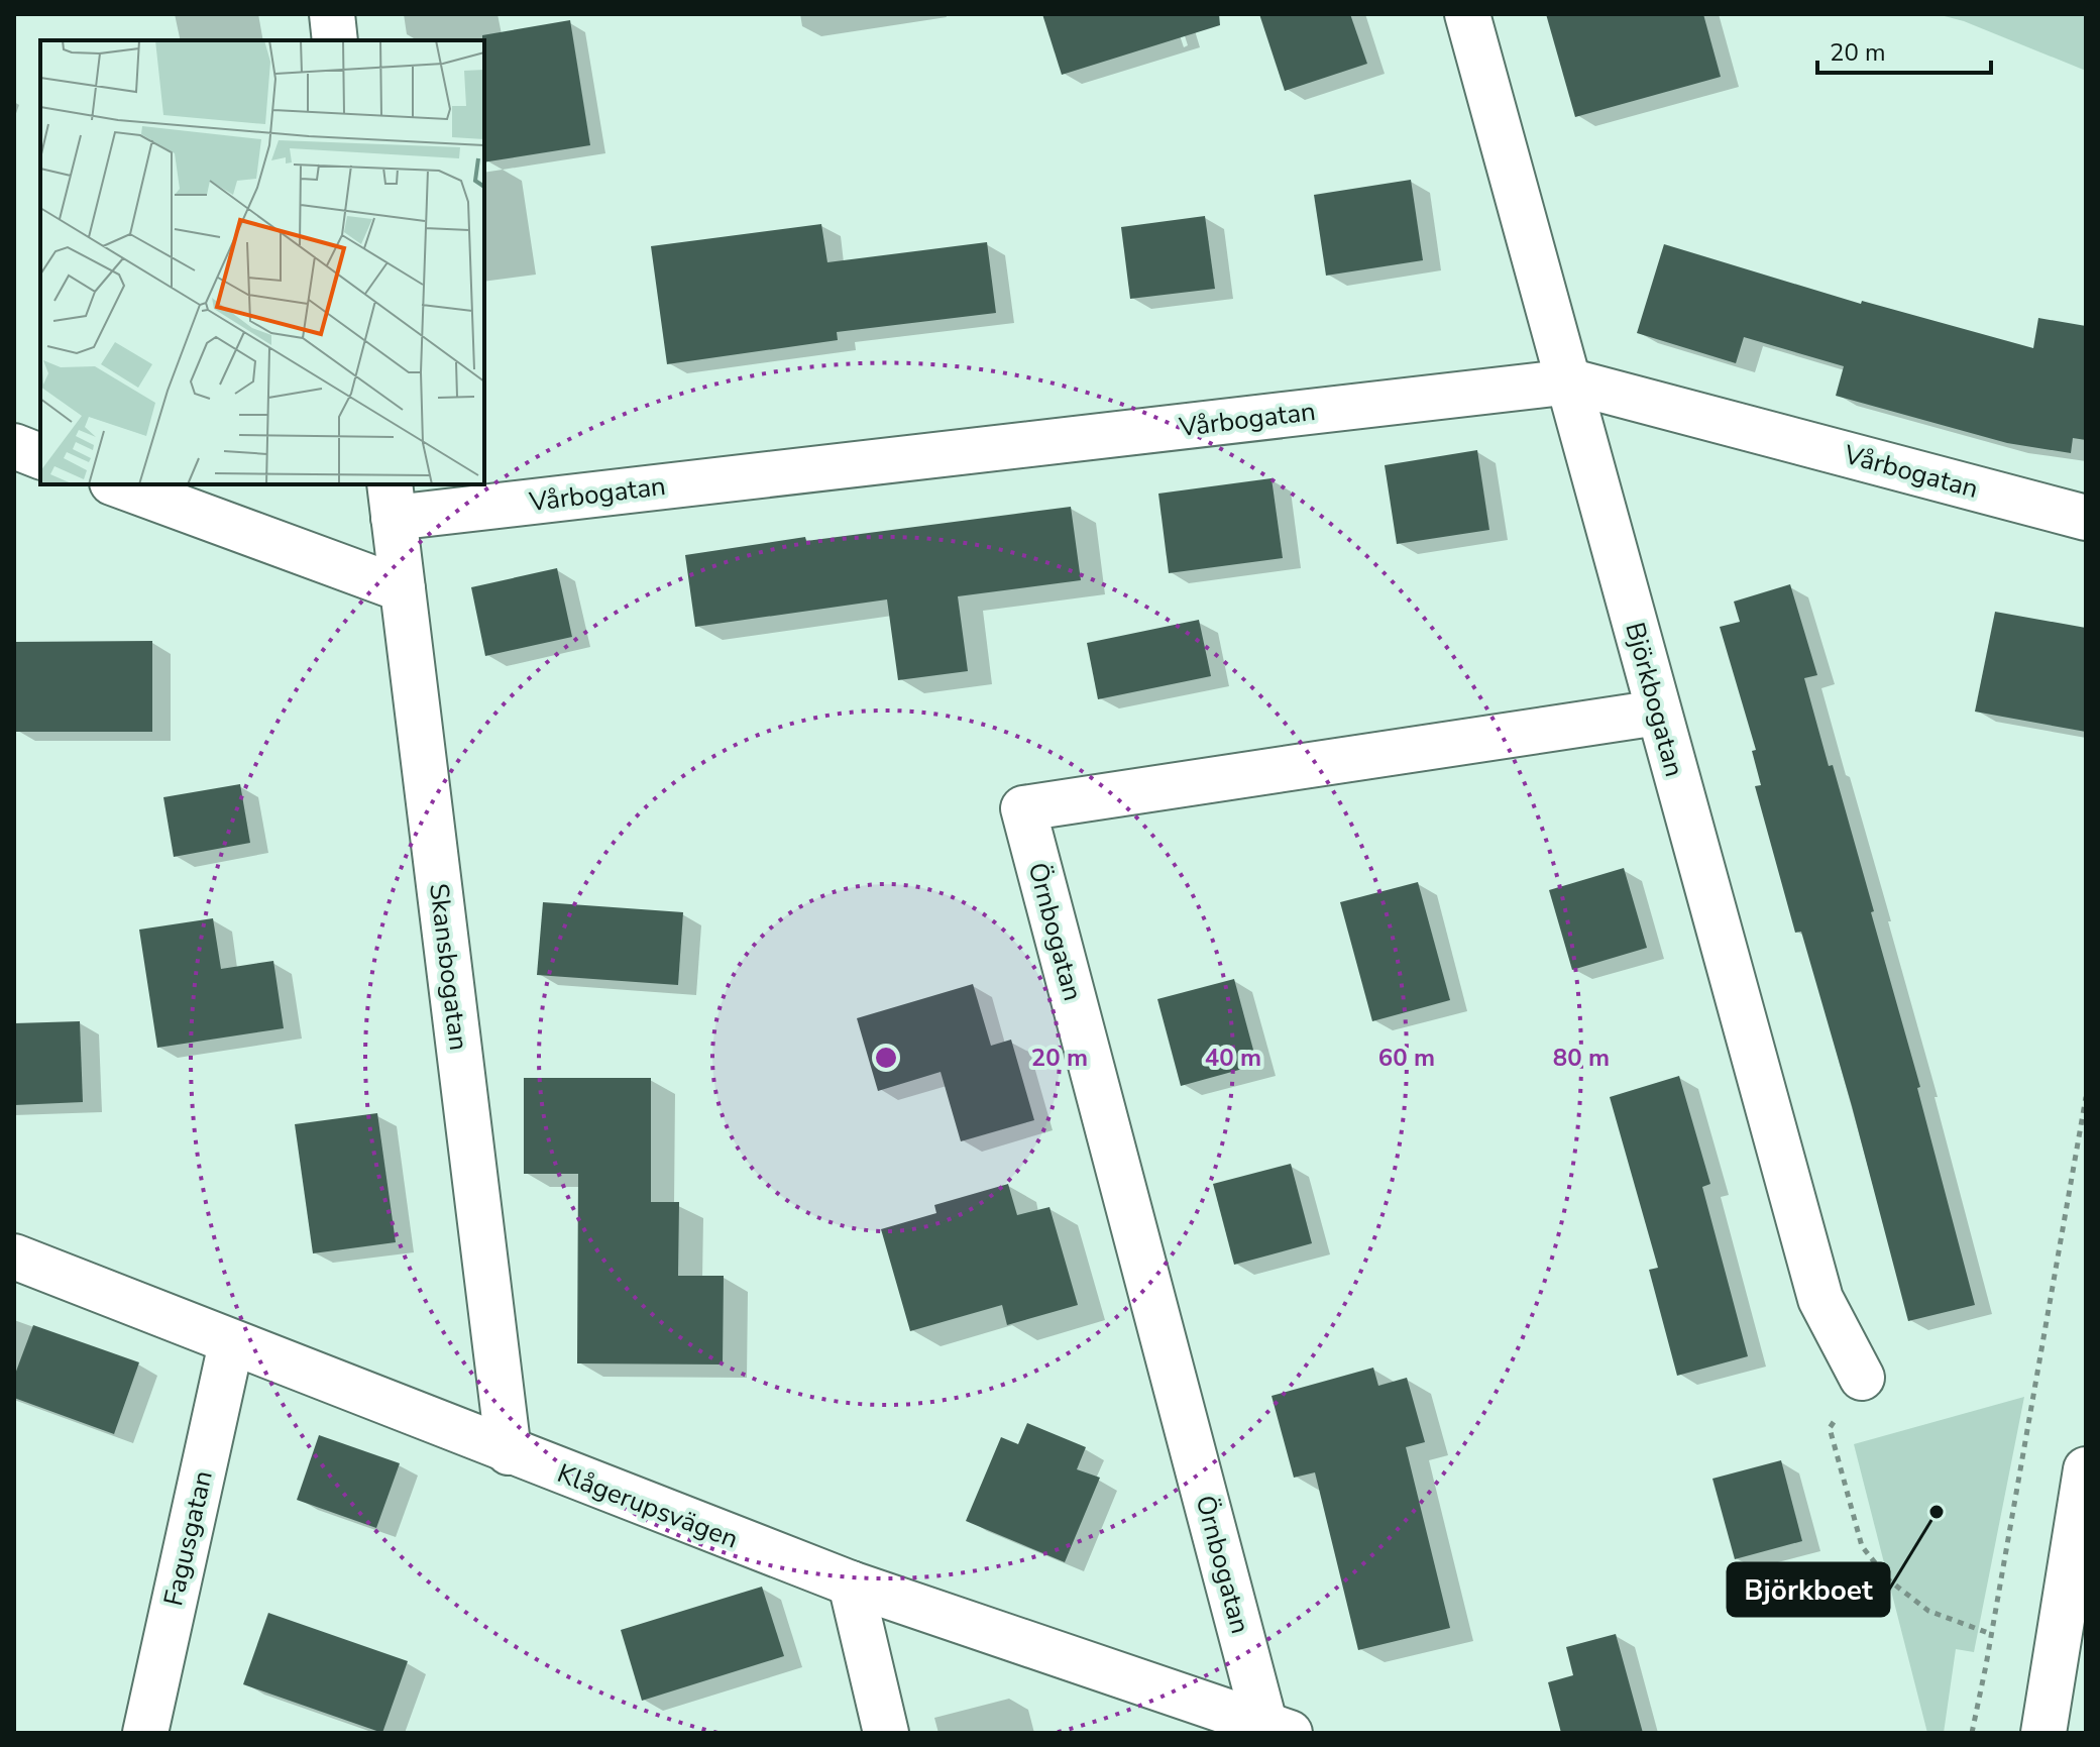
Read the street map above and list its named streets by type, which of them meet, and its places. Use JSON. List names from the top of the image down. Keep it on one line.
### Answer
{"streets":{"street":["Vårbogatan","Björkbogatan","Örnbogatan","Skansbogatan","Klågerupsvägen","Fagusgatan"]},"crossings":[["Vårbogatan","Björkbogatan"],["Vårbogatan","Skansbogatan"],["Björkbogatan","Örnbogatan"],["Örnbogatan","Klågerupsvägen"],["Skansbogatan","Klågerupsvägen"],["Klågerupsvägen","Fagusgatan"]],"places":["Björkboet"],"scale_bar":"20 m","rings":["20 m","40 m","60 m","80 m"]}
